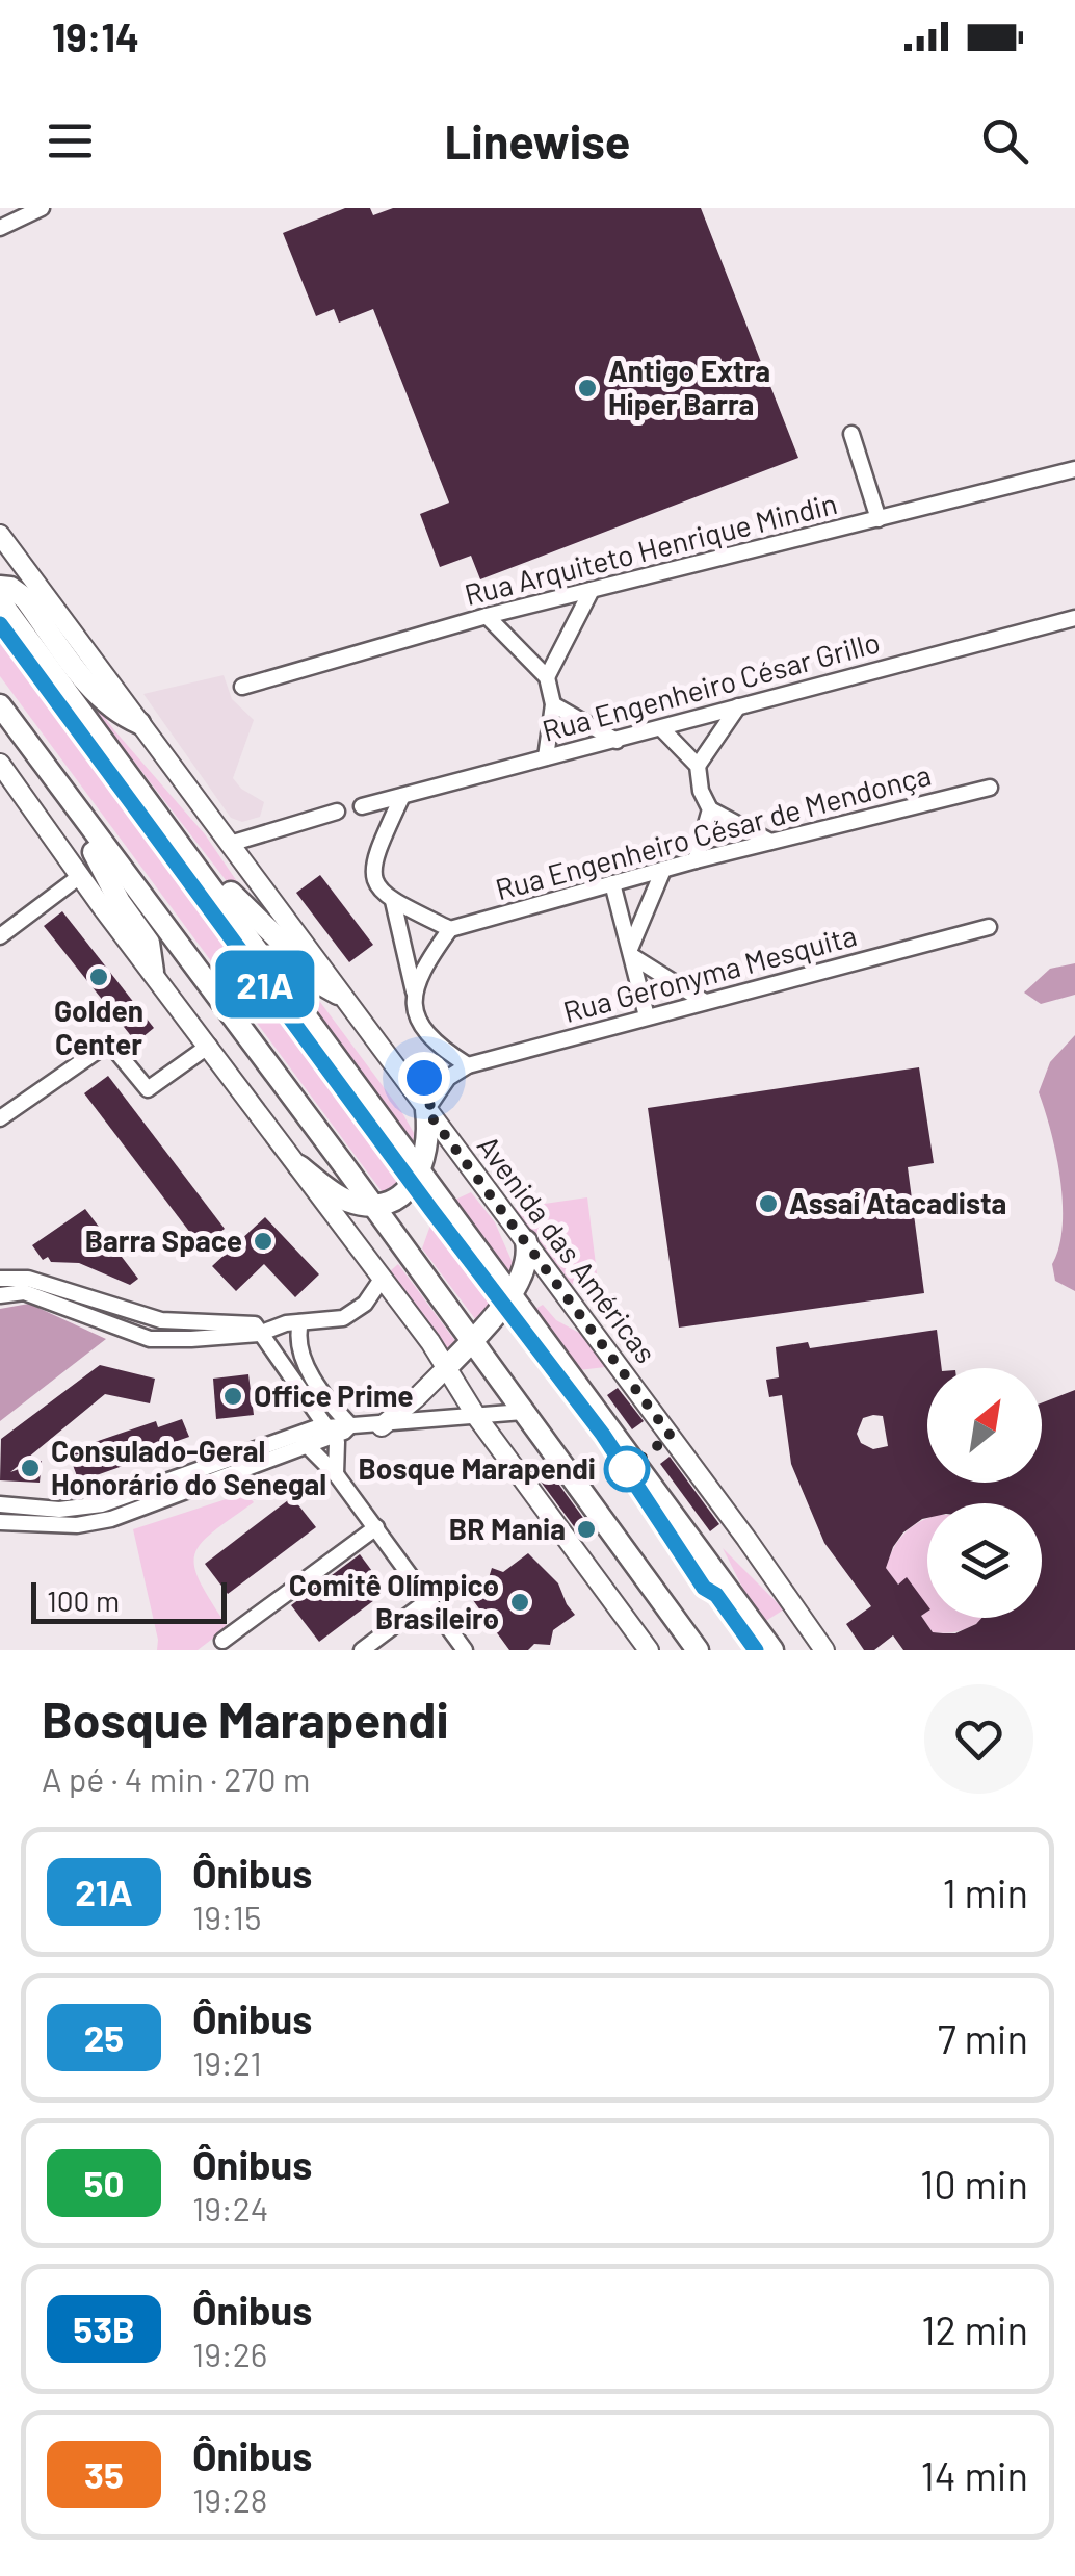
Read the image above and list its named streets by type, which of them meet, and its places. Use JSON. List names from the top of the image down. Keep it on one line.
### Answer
{"streets":{"main road":["Avenida das Américas"],"street":["Rua Arquiteto Henrique Mindin","Rua Engenheiro César Grillo","Rua Engenheiro César de Mendonça","Rua Geronyma Mesquita"]},"crossings":[["Rua Geronyma Mesquita","Avenida das Américas"]],"places":["Antigo Extra Hiper Barra","Golden Center","Assaí Atacadista","Barra Space","Office Prime","Consulado-Geral Honorário do Senegal","Bosque Marapendi","BR Mania","Comitê Olímpico Brasileiro"],"lines":["bus line 21A"],"scale_bar":"100 m","north":"top right","page":{"status":"19:14","header":"Linewise","on_map":"21A","scale":"100 m","heading":["Bosque Marapendi","A pé · 4 min · 270 m"],"list":[{"mark":"21A","name":"Ônibus","note":"19:15","value":"1 min"},{"mark":"25","name":"Ônibus","note":"19:21","value":"7 min"},{"mark":"50","name":"Ônibus","note":"19:24","value":"10 min"},{"mark":"53B","name":"Ônibus","note":"19:26","value":"12 min"},{"mark":"35","name":"Ônibus","note":"19:28","value":"14 min"}]}}
